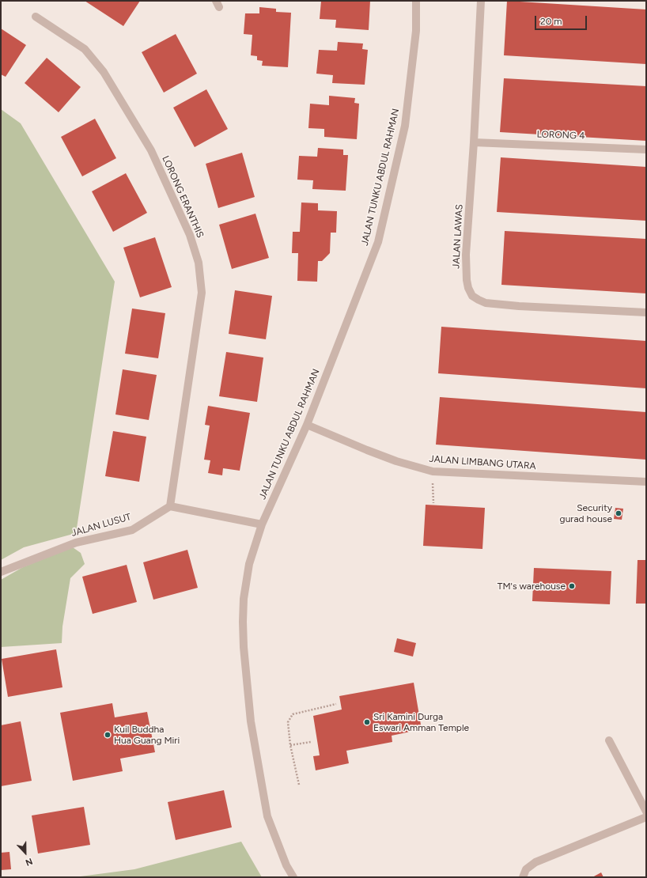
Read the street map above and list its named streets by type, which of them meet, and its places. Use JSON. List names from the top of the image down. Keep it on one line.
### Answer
{"streets":{"street":["LORONG 4","JALAN TUNKU ABDUL RAHMAN","LORONG ERANTHIS","JALAN LAWAS","JALAN LIMBANG UTARA","JALAN LUSUT"]},"crossings":[["LORONG 4","JALAN LAWAS"],["JALAN TUNKU ABDUL RAHMAN","JALAN LIMBANG UTARA"],["LORONG ERANTHIS","JALAN LUSUT"]],"places":["Security gurad house","TM's warehouse","Sri Kamini Durga Eswari Amman Temple","Kuil Buddha Hua Guang Miri"],"scale_bar":"20 m","north":"bottom"}
